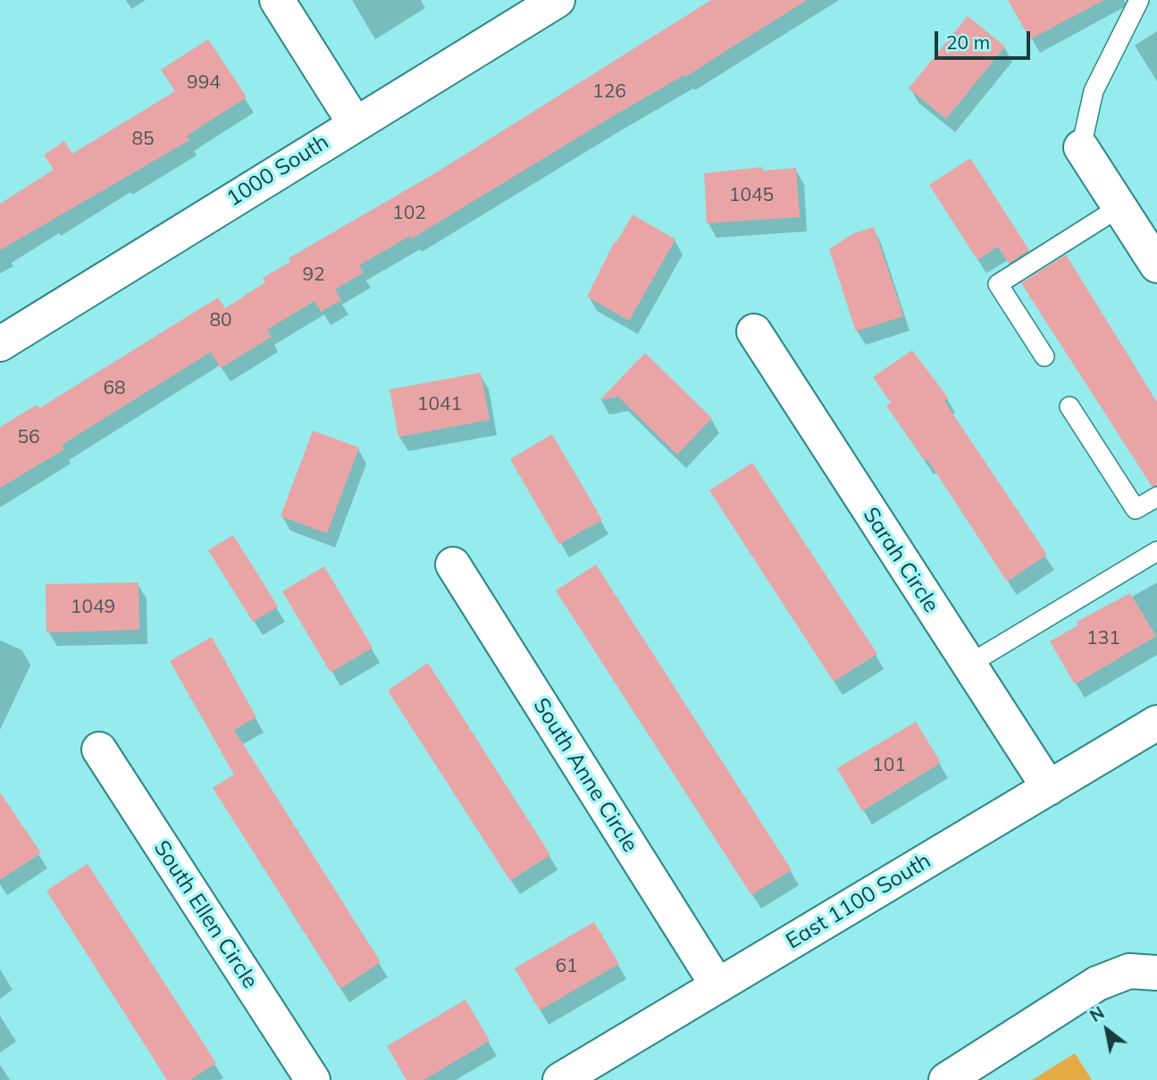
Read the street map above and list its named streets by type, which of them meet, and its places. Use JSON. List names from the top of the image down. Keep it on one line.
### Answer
{"streets":{"street":["1000 South","Sarah Circle","South Anne Circle","East 1100 South","South Ellen Circle"]},"crossings":[["Sarah Circle","East 1100 South"],["South Anne Circle","East 1100 South"]],"house_numbers":["994","126","85","1045","102","92","80","68","1041","56","1049","131","101","61"],"scale_bar":"20 m","north":"top left"}
